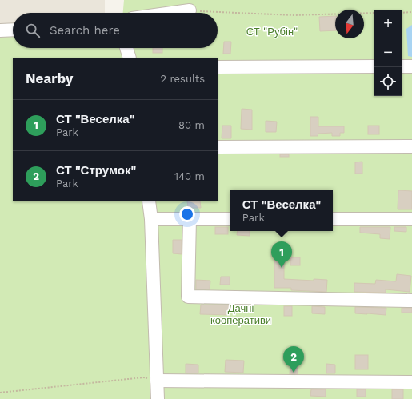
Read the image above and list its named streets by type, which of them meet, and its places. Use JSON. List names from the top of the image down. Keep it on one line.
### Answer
{"parks":["СТ \"Рубін\"","Дачні кооперативи"],"north":"bottom","page":{"map_buttons":["+","−"],"search":"Search here","heading":["Nearby","2 results"],"list":[{"mark":"1","name":"СТ \"Веселка\"","note":"Park","value":"80 m"},{"mark":"2","name":"СТ \"Струмок\"","note":"Park","value":"140 m"}],"popup":["СТ \"Веселка\"","Park"],"pins":["1","2"]}}
